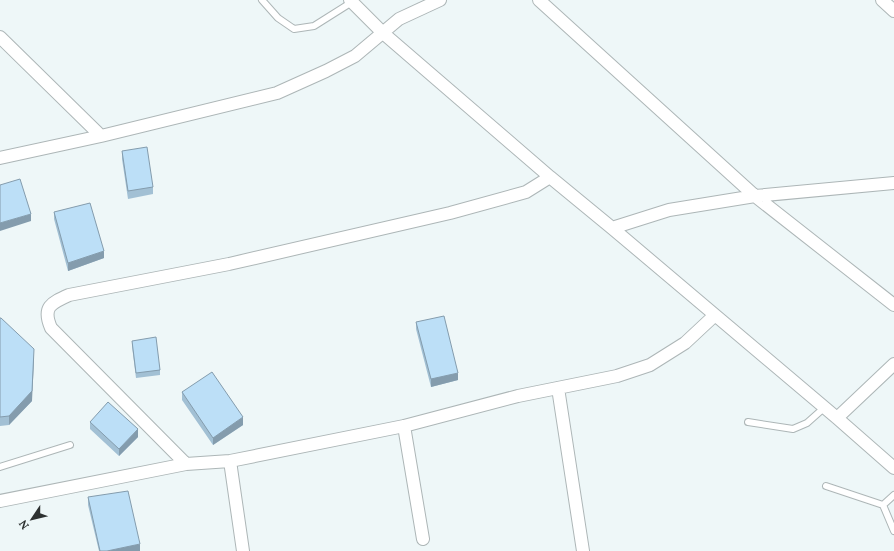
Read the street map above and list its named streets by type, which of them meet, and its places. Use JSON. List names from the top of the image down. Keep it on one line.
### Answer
{"north":"bottom left"}
